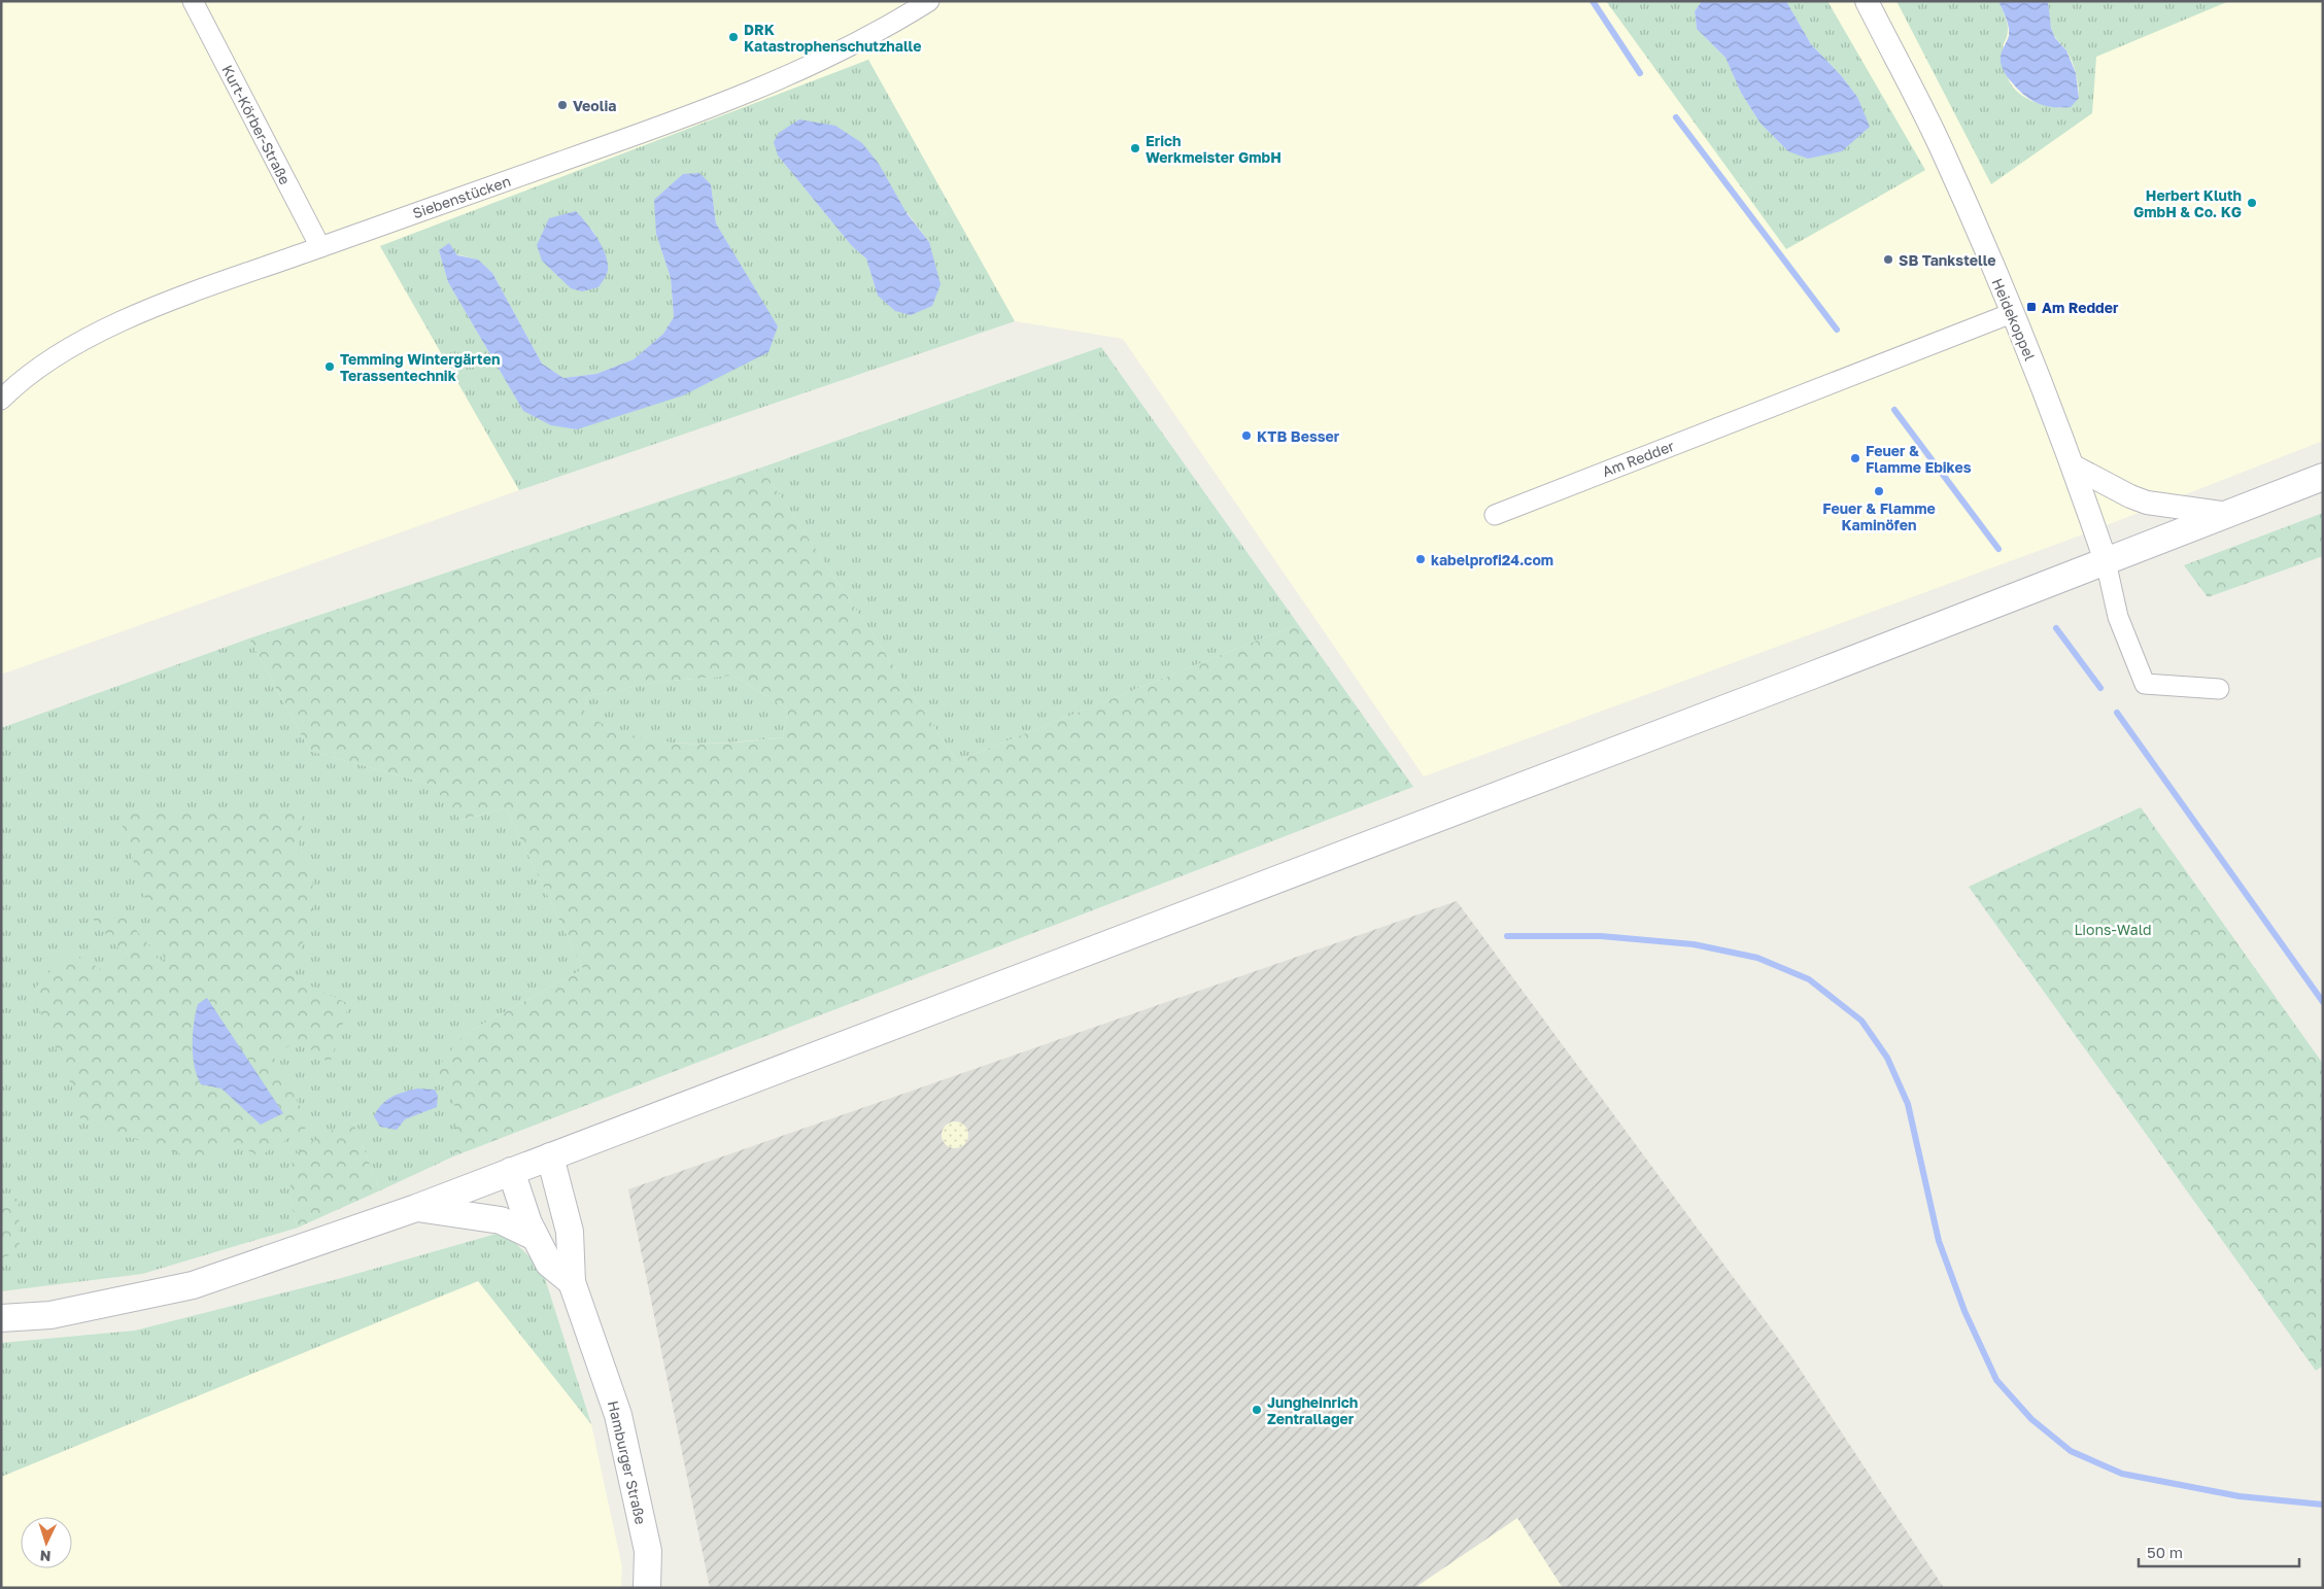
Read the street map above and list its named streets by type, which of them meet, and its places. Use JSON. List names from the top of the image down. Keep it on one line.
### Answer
{"streets":{"main road":["Hamburger Straße"],"street":["Kurt-Körber-Straße","Siebenstücken","Heidekoppel","Am Redder"]},"crossings":[["Kurt-Körber-Straße","Siebenstücken"],["Heidekoppel","Am Redder"]],"parks":["Lions-Wald"],"places":{"other":["DRK Katastrophenschutzhalle","Veolia","Erich Werkmeister GmbH","Herbert Kluth GmbH & Co. KG","SB Tankstelle","Temming Wintergärten Terassentechnik","KTB Besser","Feuer & Flamme Ebikes","Feuer & Flamme Kaminöfen","kabelprofi24.com","Jungheinrich Zentrallager"],"transit":["Am Redder"]},"scale_bar":"50 m","north":"bottom"}
